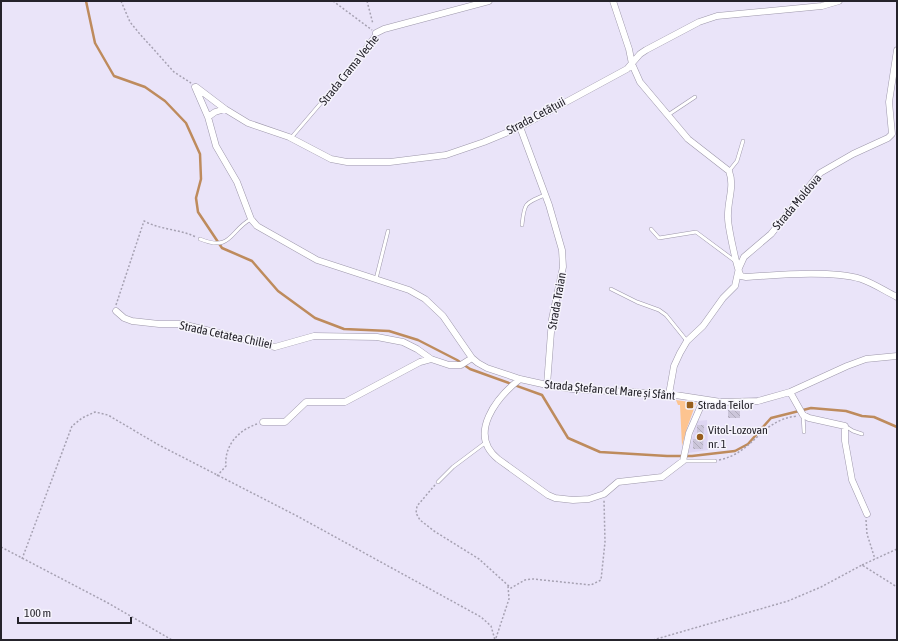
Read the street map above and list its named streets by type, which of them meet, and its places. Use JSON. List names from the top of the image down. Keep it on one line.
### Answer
{"streets":{"street":["Strada Crama Veche","Strada Cetățuii","Strada Moldova","Strada Traian","Strada Cetatea Chiliei","Strada Ștefan cel Mare și Sfânt"]},"crossings":[["Strada Crama Veche","Strada Cetățuii"],["Strada Cetățuii","Strada Traian"],["Strada Cetățuii","Strada Ștefan cel Mare și Sfânt"],["Strada Moldova","Strada Ștefan cel Mare și Sfânt"],["Strada Traian","Strada Ștefan cel Mare și Sfânt"],["Strada Cetatea Chiliei","Strada Ștefan cel Mare și Sfânt"]],"places":{"transit":["Strada Teilor"],"other":["Vitol-Lozovan nr. 1"]},"scale_bar":"100 m"}
